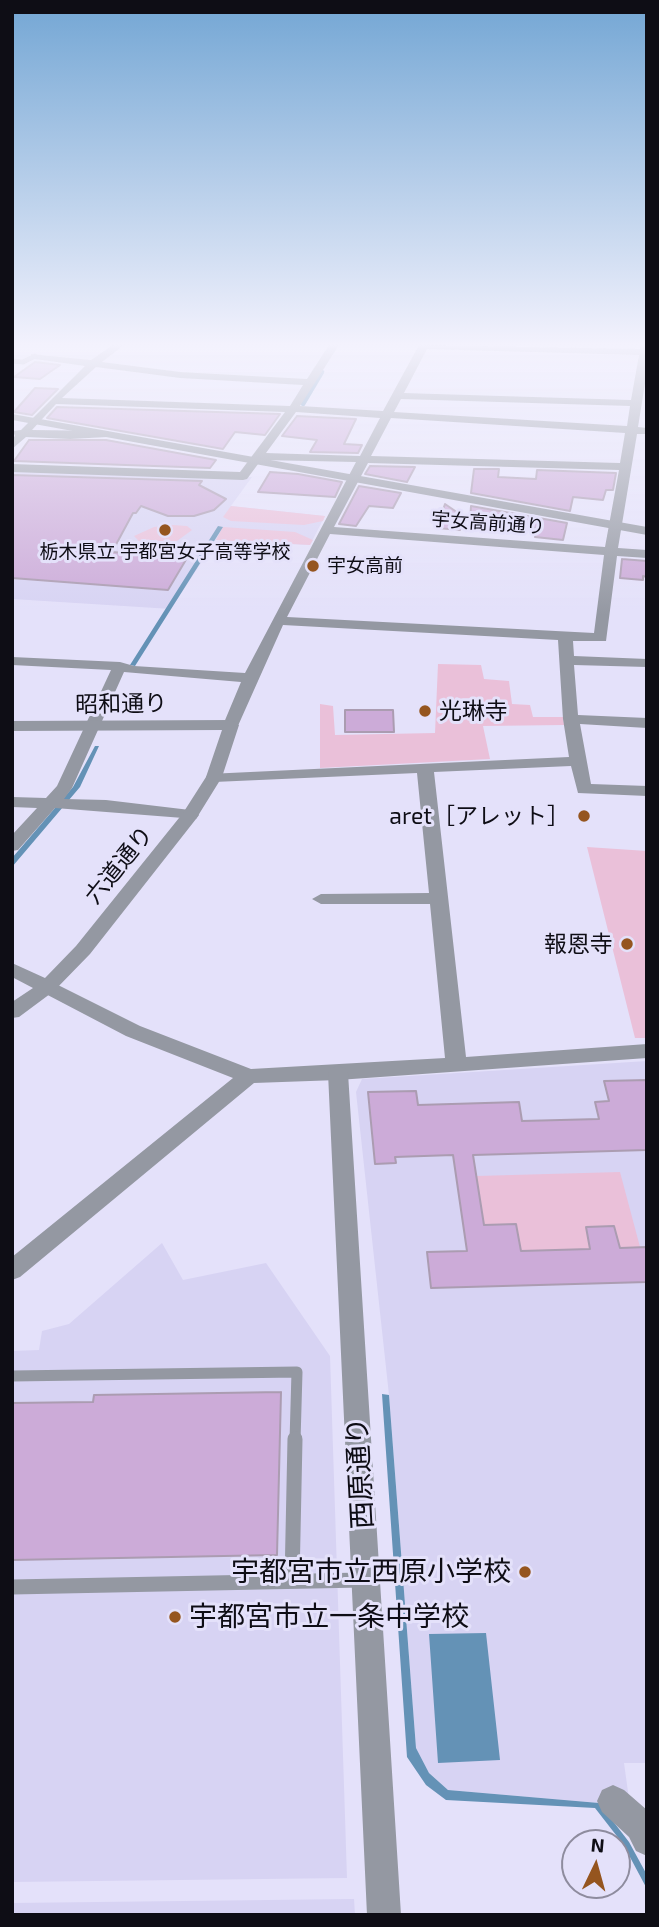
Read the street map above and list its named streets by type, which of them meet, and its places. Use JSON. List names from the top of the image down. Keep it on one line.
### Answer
{"streets":{"street":["宇女高前通り","昭和通り","六道通り","西原通り"]},"crossings":[["昭和通り","六道通り"]],"places":["栃木県立 宇都宮女子高等学校","宇女高前","光琳寺","aret［アレット］","報恩寺","宇都宮市立西原小学校","宇都宮市立一条中学校"],"north":"top"}
